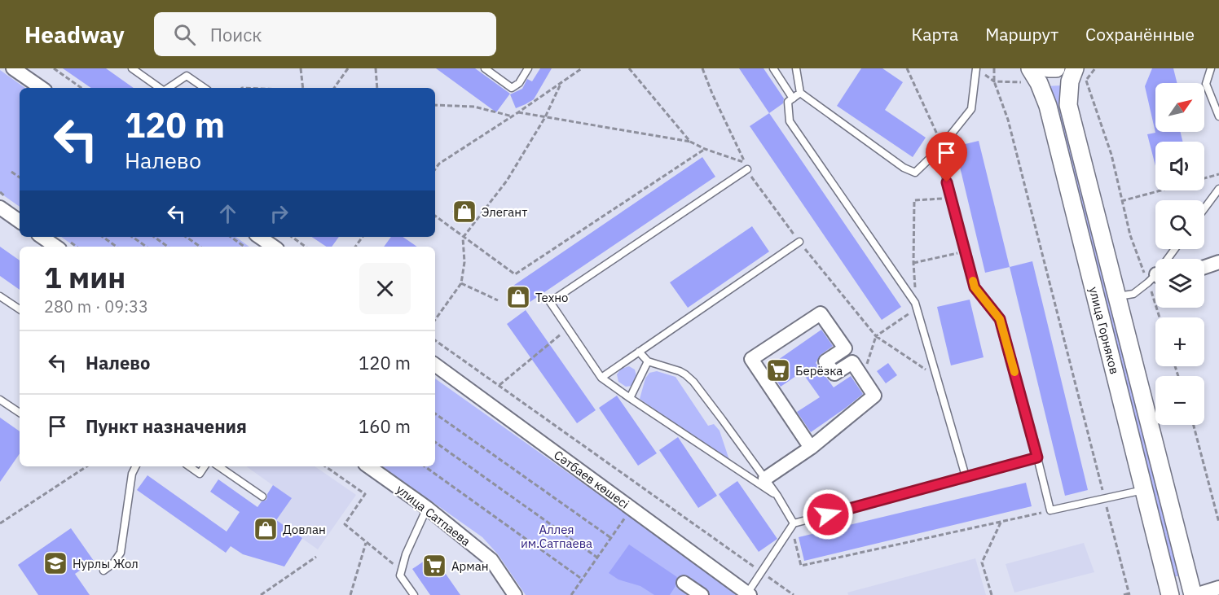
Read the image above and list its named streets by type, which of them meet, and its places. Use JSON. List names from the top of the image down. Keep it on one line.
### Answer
{"streets":{"street":["улица Горняков","Сәтбаев көшесі","улица Сатпаева"]},"parks":["Аллея им.Сатпаева"],"places":{"shop":["Элегант","Техно","Довлан"],"supermarket":["Берёзка","Арман"],"school or university":["Нурлы Жол"]},"north":"top right","page":{"header":"Headway","search":"Поиск","nav":["Карта","Маршрут","Сохранённые"],"map_buttons":["+","−"],"turn":["120 m","Налево"],"heading":["1 мин","280 m · 09:33"],"list":[{"name":"Налево","value":"120 m"},{"name":"Пункт назначения","value":"160 m"}]}}
